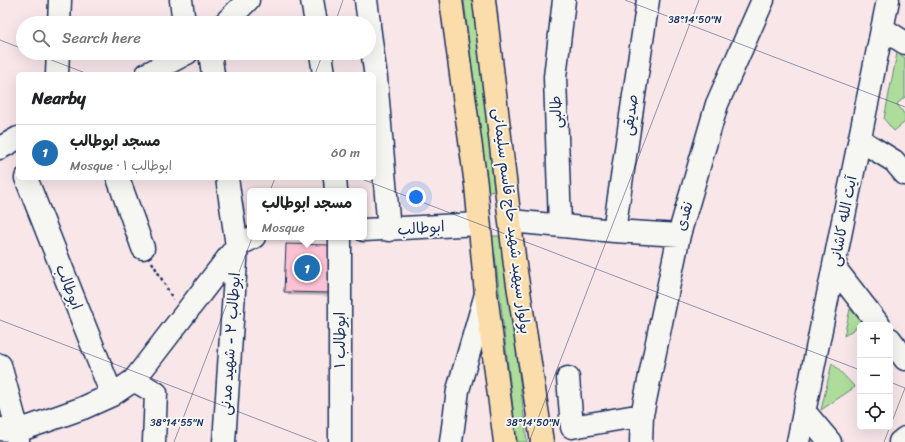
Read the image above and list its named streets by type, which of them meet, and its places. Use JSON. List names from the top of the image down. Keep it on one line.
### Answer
{"streets":{"main road":["بولوار سپهبد شهید حاج قاسم سلیمانی"],"street":["طالبی","صدیقی","نقدی","آیت الله کاشانی","ابوطالب","ابوطالب ۱","ابوطالب ۲ - شهید مدنی"]},"page":{"search":"Search here","heading":"Nearby","list":[{"mark":"1","name":"مسجد ابوطالب","note":"Mosque · ابوطالب ۱","value":"60 m"}],"popup":["مسجد ابوطالب","Mosque"],"pins":"1","map_buttons":["+","−"]},"coordinates":["38°14'50\"N","38°14'55\"N"]}
